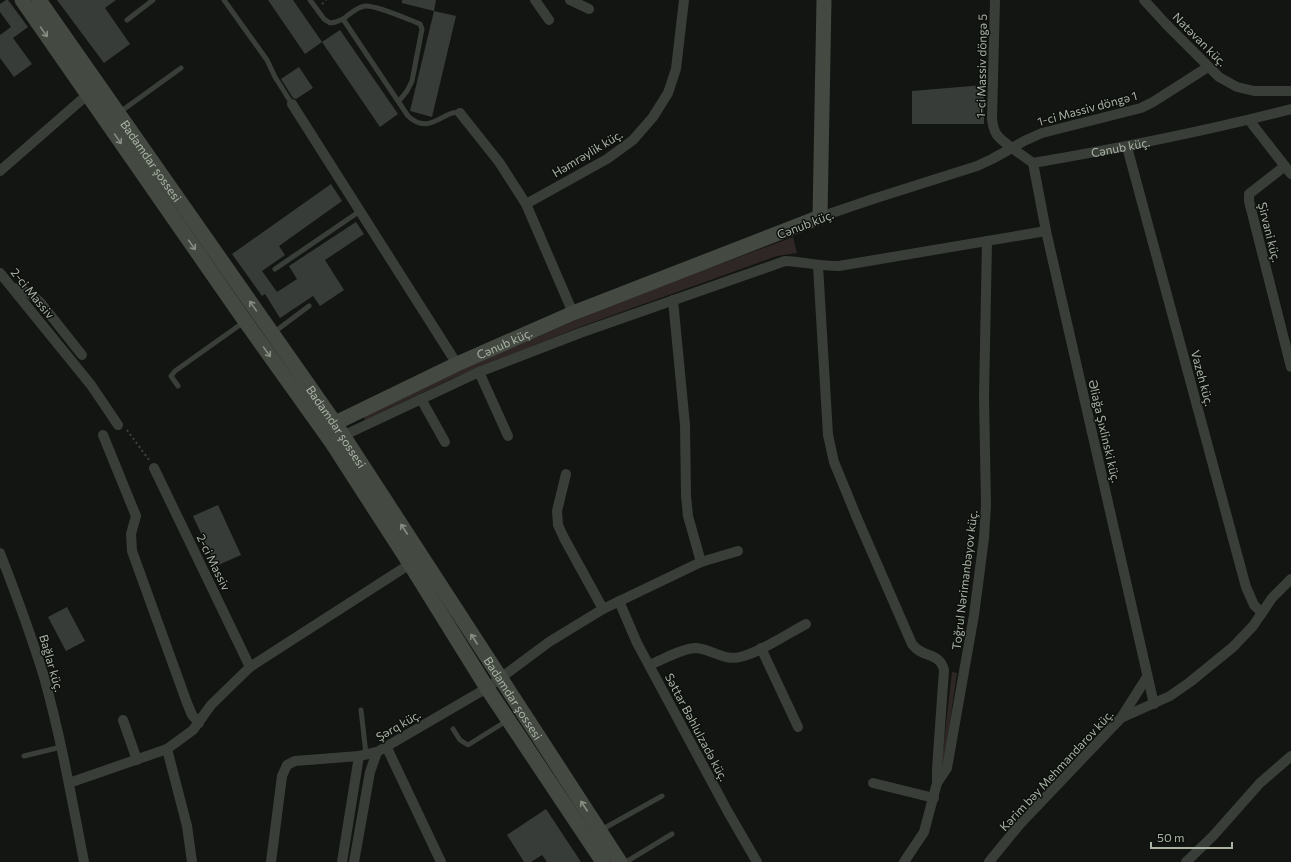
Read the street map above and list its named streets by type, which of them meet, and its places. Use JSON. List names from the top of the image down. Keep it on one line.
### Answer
{"streets":{"main road":["Cənub küç.","Badamdar şossesi"],"street":["Natəvan küç.","1-ci Massiv döngə 5","1-ci Massiv döngə 1","Həmrəylik küç.","Şirvani küç.","2-ci Massiv","Vazeh küç.","Əliağa Şıxlinski küç.","Toğrul Nərimanbəyov küç.","Bağlar küç.","Şərq küç.","Səttar Bəhlulzadə küç.","Kərim bəy Mehmandarov küç."]},"crossings":[["Natəvan küç.","1-ci Massiv döngə 1"],["1-ci Massiv döngə 5","1-ci Massiv döngə 1"],["1-ci Massiv döngə 5","Cənub küç."],["1-ci Massiv döngə 1","Cənub küç."],["Cənub küç.","Badamdar şossesi"],["Cənub küç.","Vazeh küç."],["Cənub küç.","Əliağa Şıxlinski küç."],["Cənub küç.","Toğrul Nərimanbəyov küç."],["Badamdar şossesi","Şərq küç."],["Vazeh küç.","Kərim bəy Mehmandarov küç."],["Əliağa Şıxlinski küç.","Kərim bəy Mehmandarov küç."],["Şərq küç.","Səttar Bəhlulzadə küç."]],"scale_bar":"50 m"}
